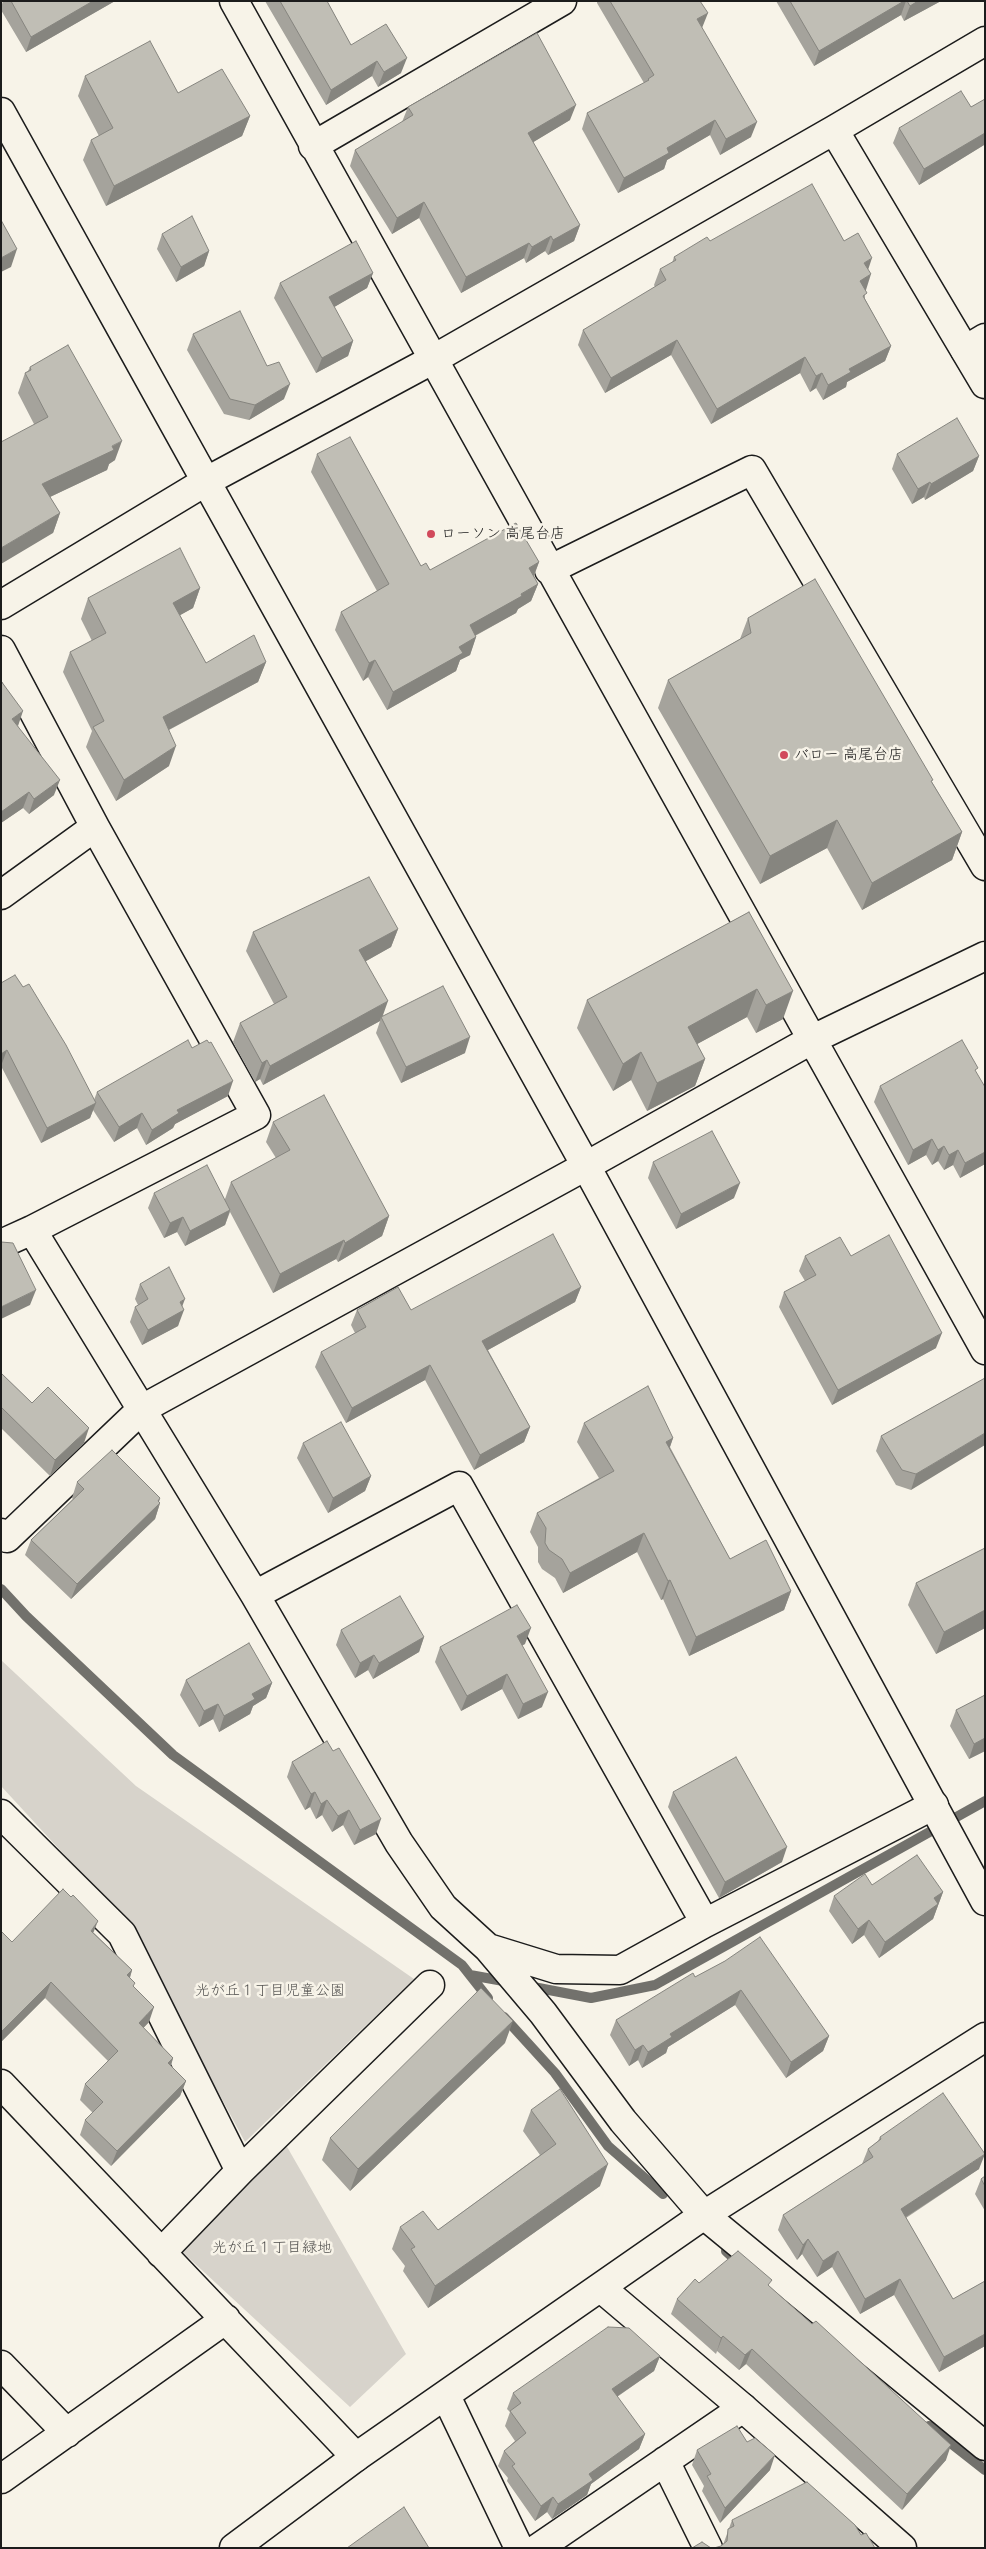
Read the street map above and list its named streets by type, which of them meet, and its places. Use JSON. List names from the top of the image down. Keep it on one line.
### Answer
{"parks":["光が丘１丁目児童公園","光が丘１丁目緑地"],"places":["ローソン 高尾台店","バロー 高尾台店"]}
